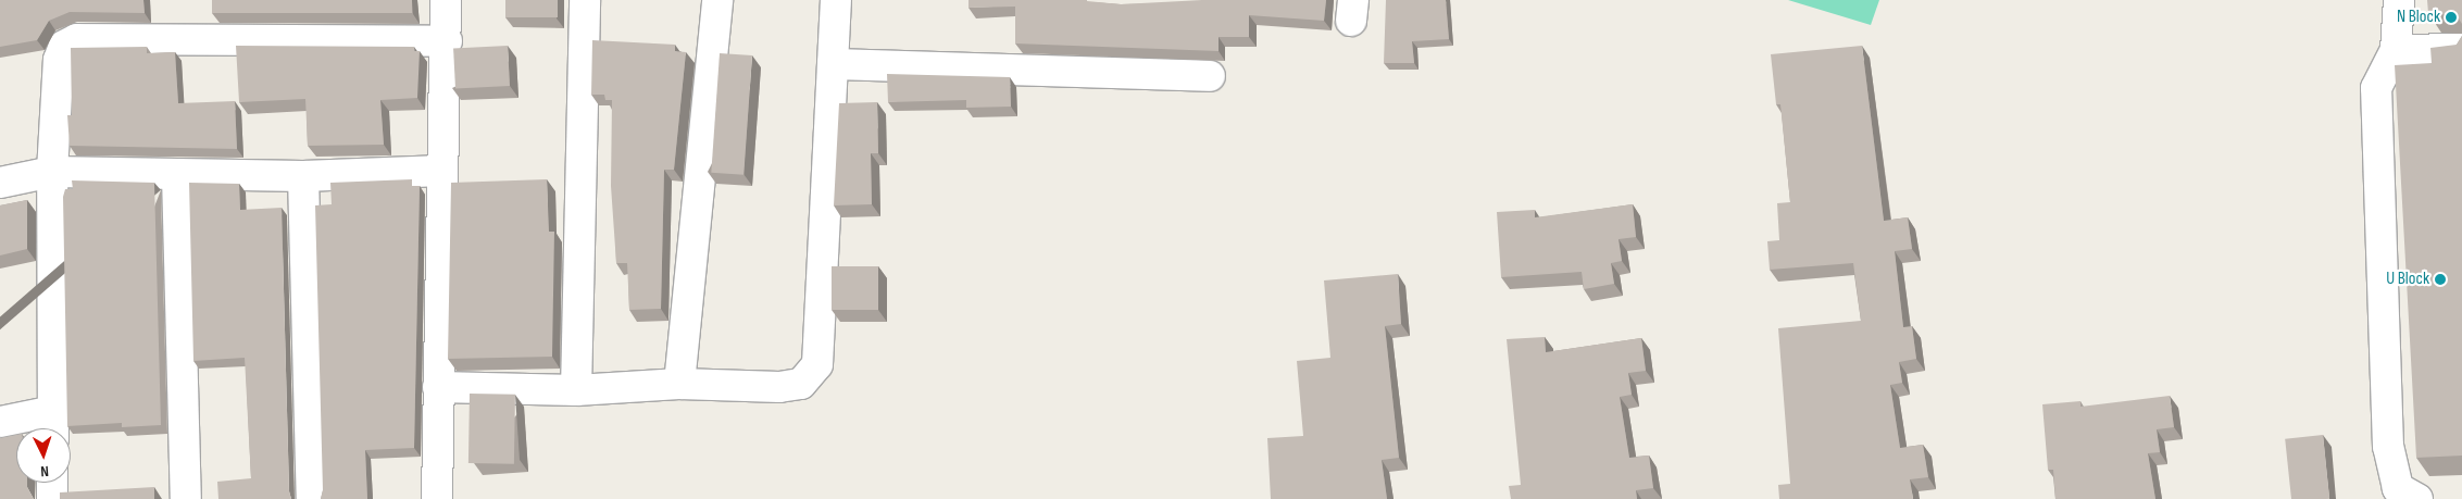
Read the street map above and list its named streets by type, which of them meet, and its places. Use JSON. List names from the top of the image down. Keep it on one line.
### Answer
{"places":["N Block","U Block"],"north":"bottom"}
